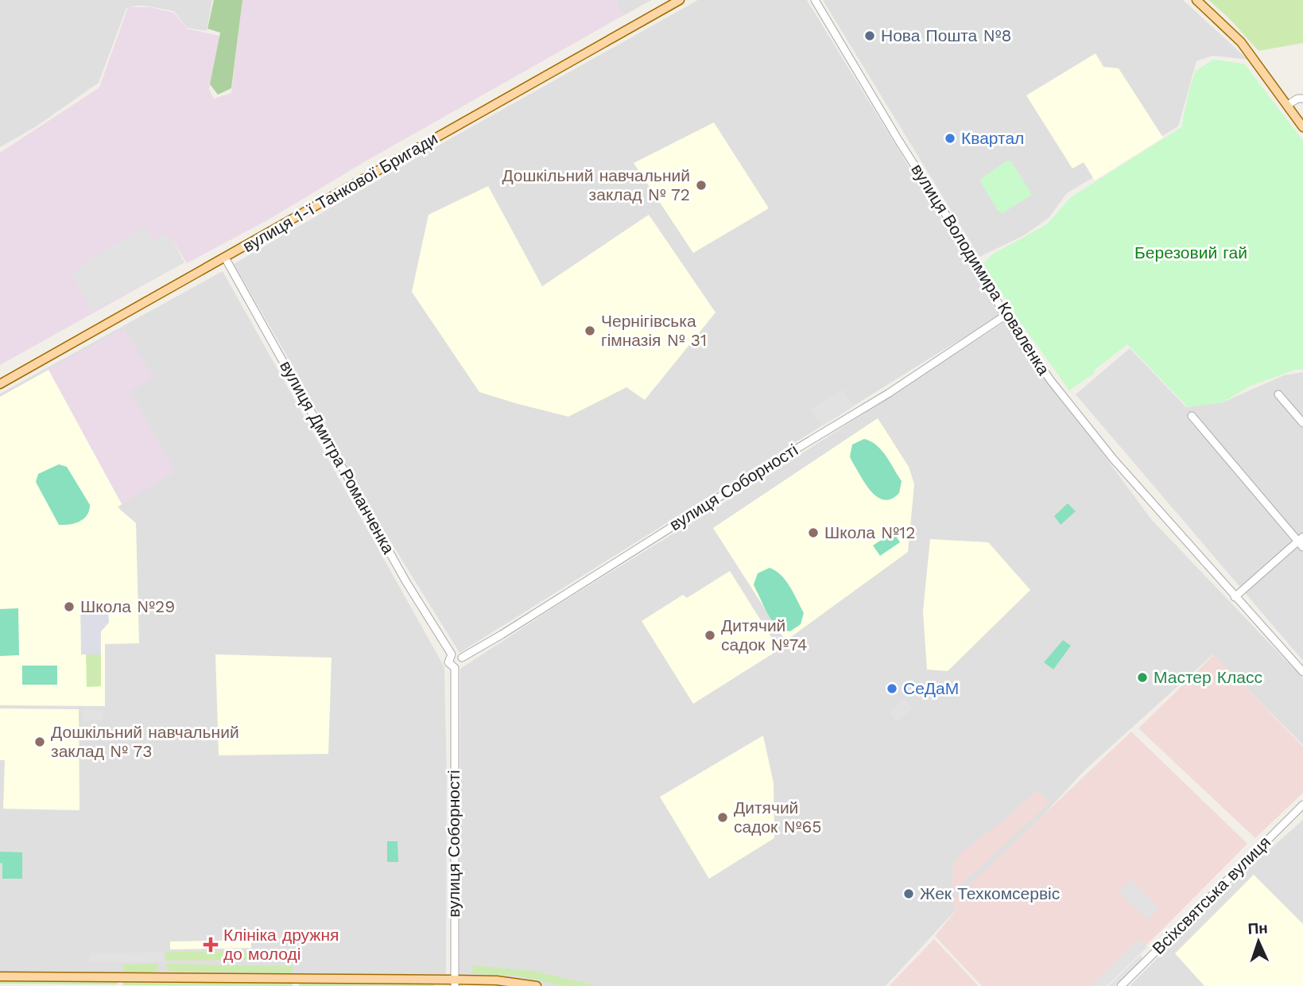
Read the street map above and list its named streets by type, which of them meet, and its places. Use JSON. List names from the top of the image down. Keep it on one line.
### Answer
{"streets":{"main road":["вулиця 1-ї Танкової Бригади"],"street":["вулиця Володимира Коваленка","вулиця Дмитра Романченка","вулиця Соборності","Всіхсвятська вулиця"]},"crossings":[["вулиця 1-ї Танкової Бригади","вулиця Дмитра Романченка"],["вулиця Володимира Коваленка","вулиця Соборності"],["вулиця Дмитра Романченка","вулиця Соборності"]],"parks":["Березовий гай"],"places":{"other":["Нова Пошта №8","Квартал","Дошкільний навчальний заклад № 72","Чернігівська гімназія № 31","Школа №12","Школа №29","Дитячий садок №74","Мастер Класс","СеДаМ","Дошкільний навчальний заклад № 73","Дитячий садок №65","Жек Техкомсервіс"],"health":["Клініка дружня до молоді"]},"north":"top"}
